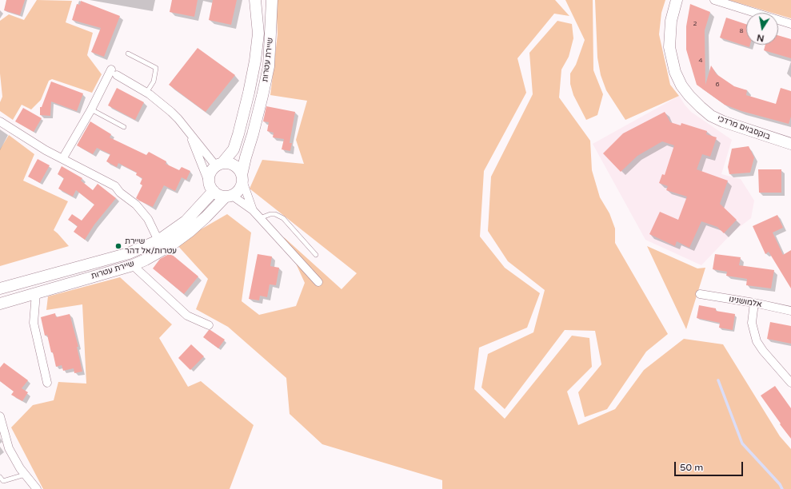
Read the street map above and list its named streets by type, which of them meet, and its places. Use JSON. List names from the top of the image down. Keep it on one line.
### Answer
{"streets":{"main road":["שיירת עטרות","בוקסבוים מרדכי"],"street":["אלמושנינו"]},"places":["שיירת עטרות/אל דהר"],"house_numbers":["2","8","4","6"],"scale_bar":"50 m","north":"bottom"}
